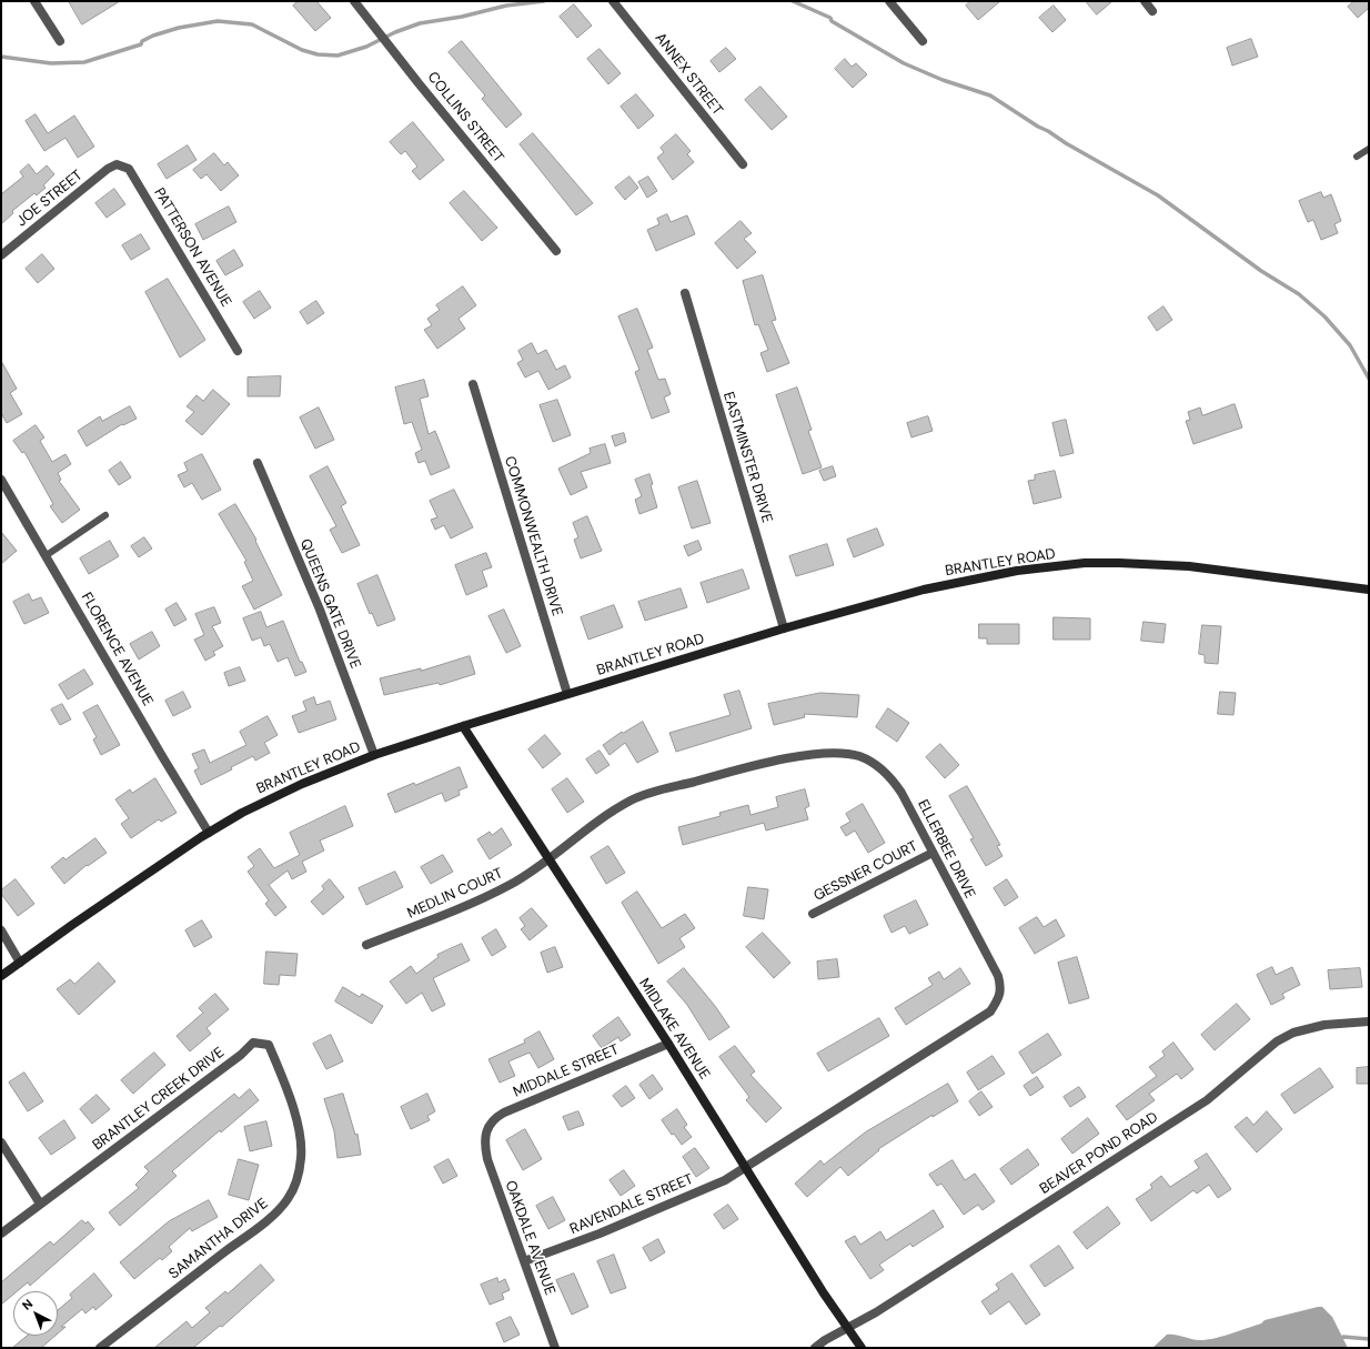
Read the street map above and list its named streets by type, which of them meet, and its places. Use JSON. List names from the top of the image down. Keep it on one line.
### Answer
{"streets":{"street":["ANNEX STREET","COLLINS STREET","JOE STREET","PATTERSON AVENUE","EASTMINSTER DRIVE","COMMONWEALTH DRIVE","BRANTLEY ROAD","QUEENS GATE DRIVE","FLORENCE AVENUE","ELLERBEE DRIVE","GESSNER COURT","MEDLIN COURT","MIDLAKE AVENUE","MIDDALE STREET","BRANTLEY CREEK DRIVE","BEAVER POND ROAD","RAVENDALE STREET","OAKDALE AVENUE","SAMANTHA DRIVE"]},"crossings":[["JOE STREET","PATTERSON AVENUE"],["EASTMINSTER DRIVE","BRANTLEY ROAD"],["COMMONWEALTH DRIVE","BRANTLEY ROAD"],["BRANTLEY ROAD","QUEENS GATE DRIVE"],["BRANTLEY ROAD","FLORENCE AVENUE"],["BRANTLEY ROAD","MIDLAKE AVENUE"],["ELLERBEE DRIVE","GESSNER COURT"],["ELLERBEE DRIVE","MEDLIN COURT"],["ELLERBEE DRIVE","MIDLAKE AVENUE"],["ELLERBEE DRIVE","RAVENDALE STREET"],["MEDLIN COURT","MIDLAKE AVENUE"],["MIDLAKE AVENUE","MIDDALE STREET"],["MIDLAKE AVENUE","BEAVER POND ROAD"],["MIDLAKE AVENUE","RAVENDALE STREET"],["MIDDALE STREET","OAKDALE AVENUE"],["BRANTLEY CREEK DRIVE","SAMANTHA DRIVE"],["RAVENDALE STREET","OAKDALE AVENUE"]],"north":"top left"}
